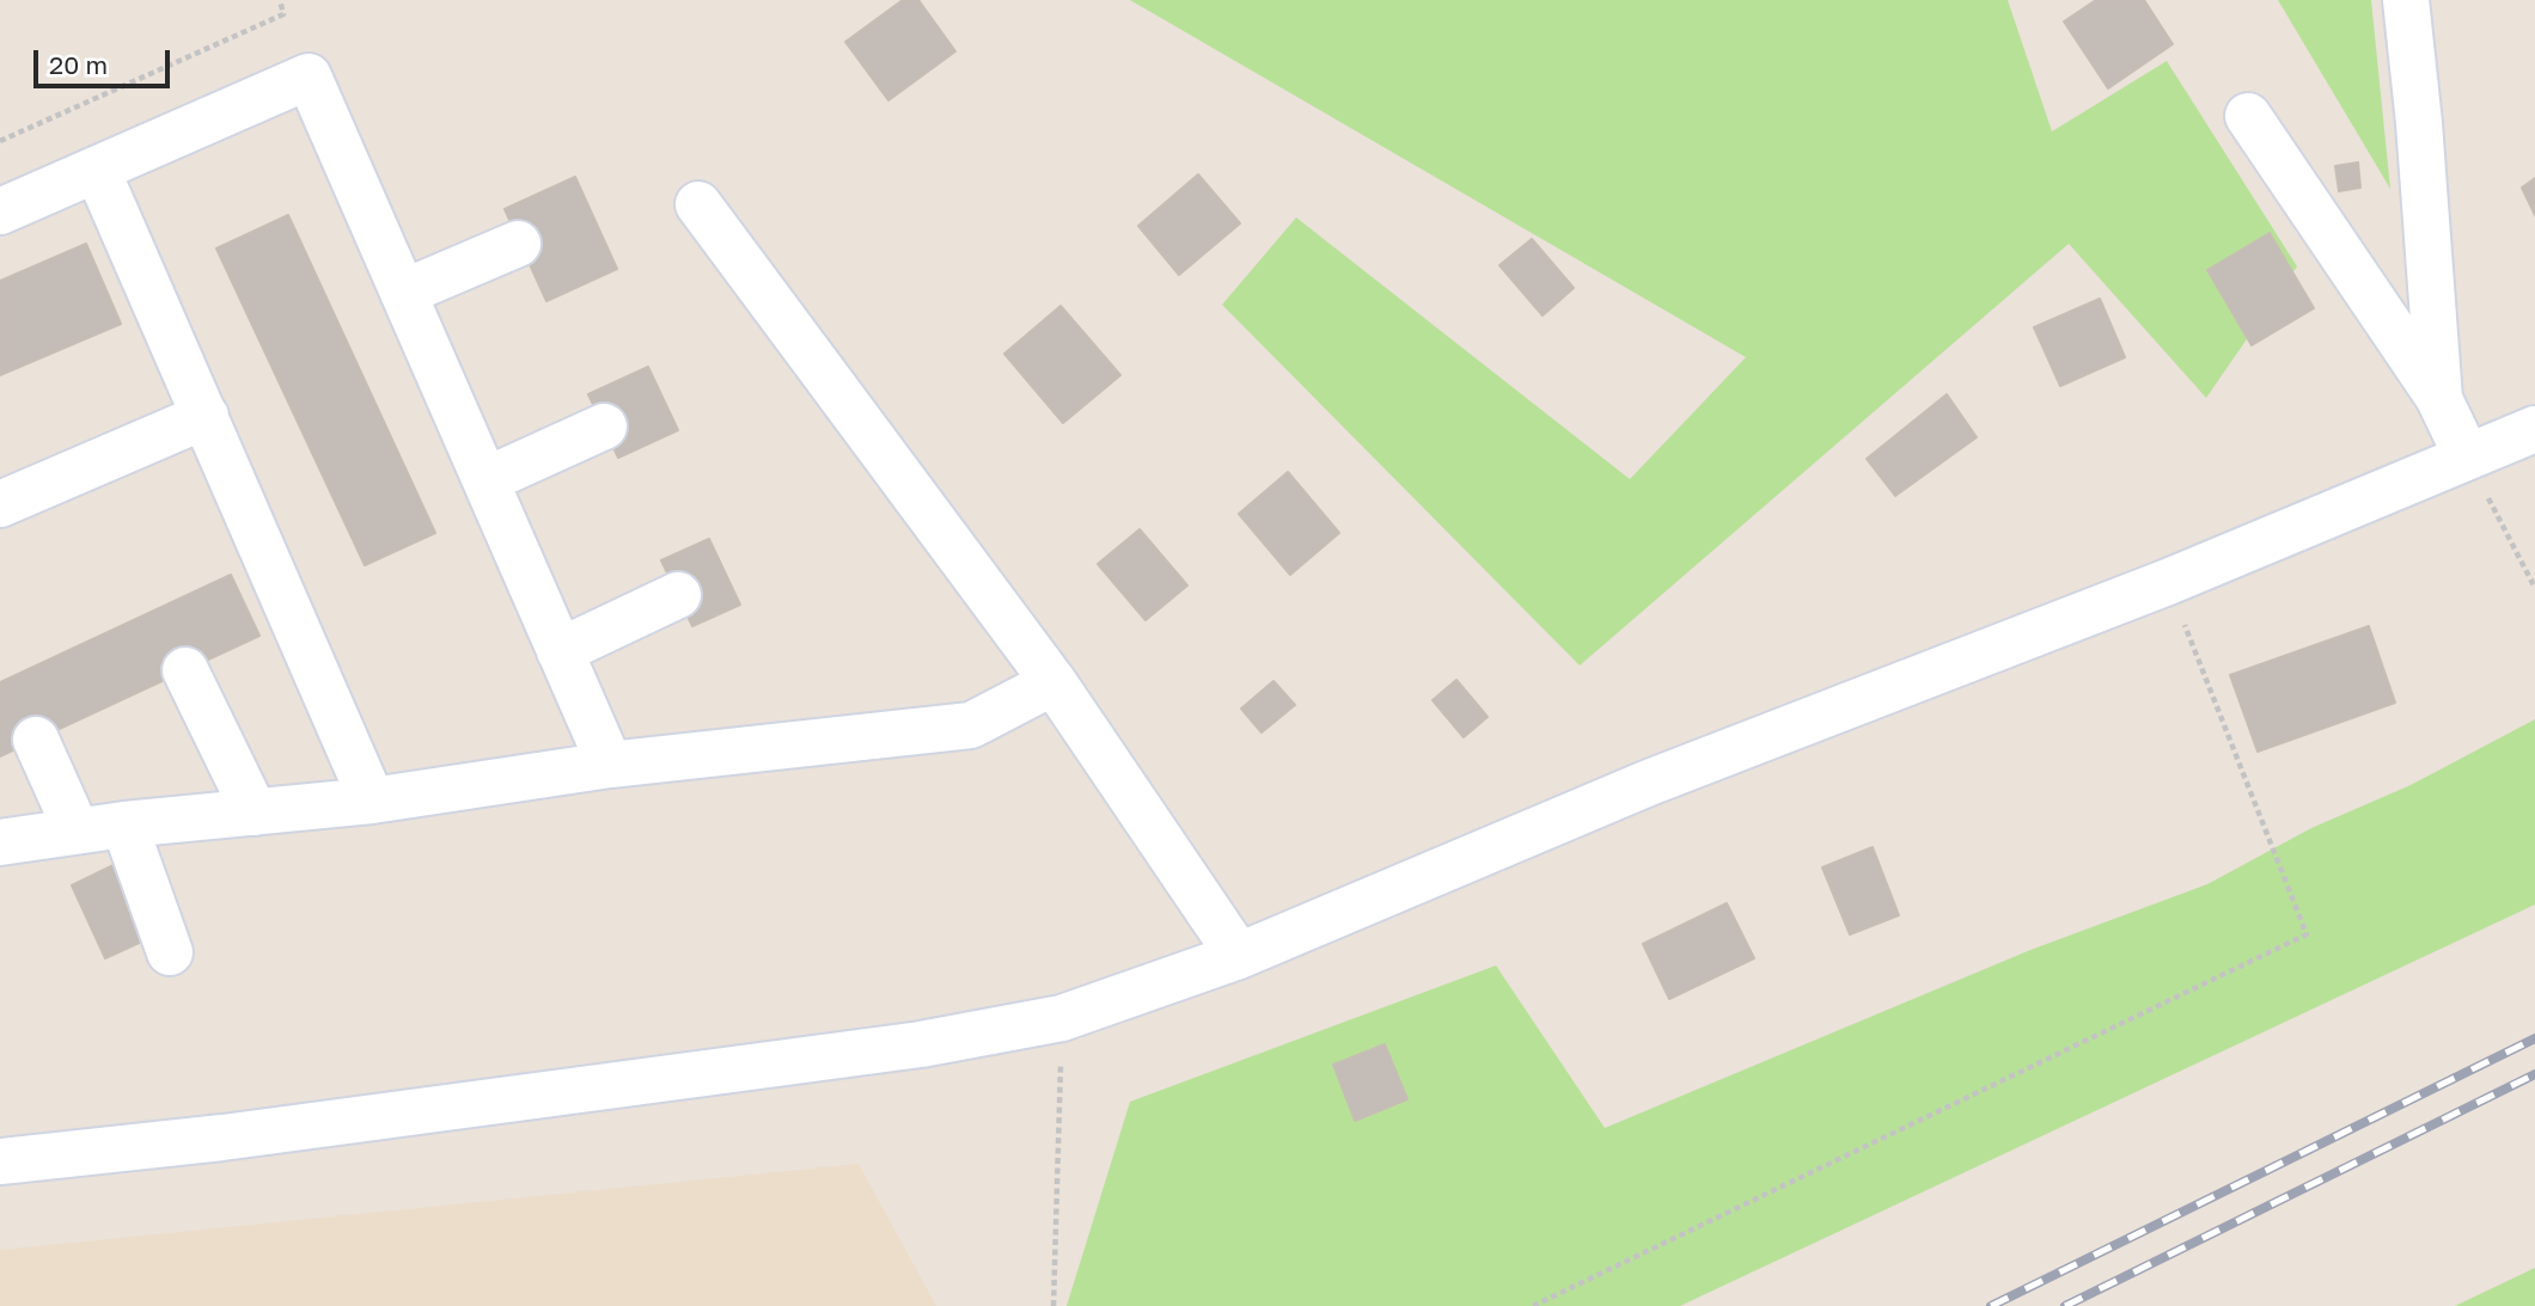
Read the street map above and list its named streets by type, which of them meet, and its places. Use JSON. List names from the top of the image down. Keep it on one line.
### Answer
{"scale_bar":"20 m"}
